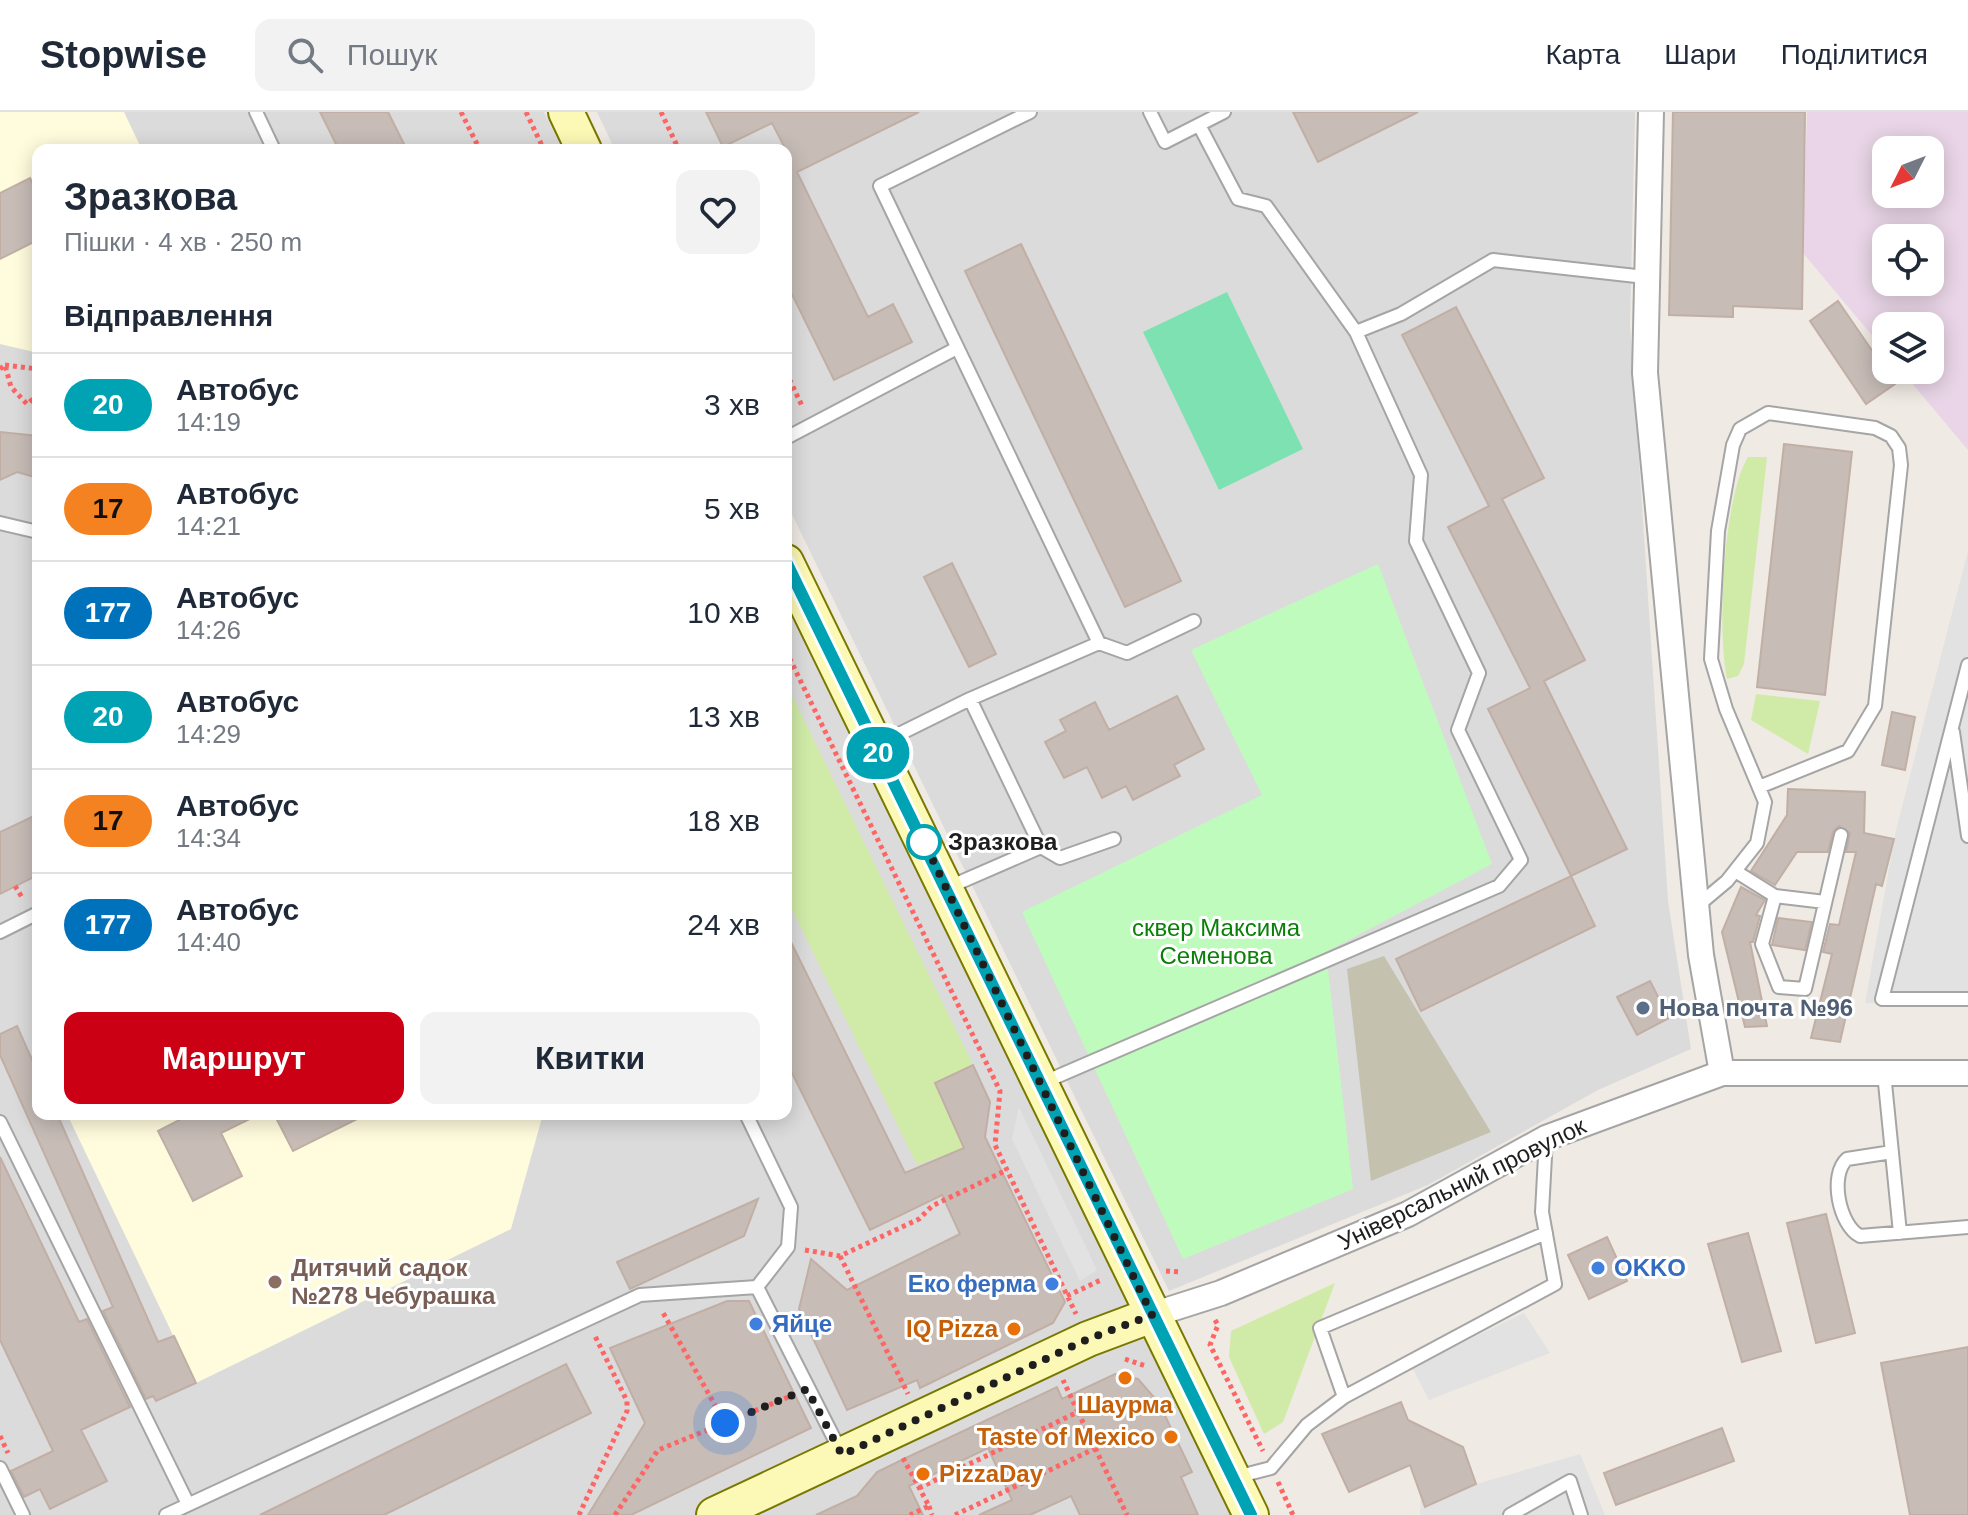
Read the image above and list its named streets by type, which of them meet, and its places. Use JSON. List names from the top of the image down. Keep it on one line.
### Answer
{"streets":{"street":["Універсальний провулок"]},"parks":["сквер Максима Семенова"],"places":["Зразкова","Нова почта №96","OKKO","Дитячий садок №278 Чебурашка","Еко ферма","Яйце","IQ Pizza","Шаурма","Taste of Mexico","PizzaDay"],"lines":["bus line 20"],"north":"bottom left","page":{"header":"Stopwise","search":"Пошук","nav":["Карта","Шари","Поділитися"],"on_map":"20","heading":[["Зразкова","Пішки · 4 хв · 250 m"],"Відправлення"],"list":[{"mark":"20","name":"Автобус","note":"14:19","value":"3 хв"},{"mark":"17","name":"Автобус","note":"14:21","value":"5 хв"},{"mark":"177","name":"Автобус","note":"14:26","value":"10 хв"},{"mark":"20","name":"Автобус","note":"14:29","value":"13 хв"},{"mark":"17","name":"Автобус","note":"14:34","value":"18 хв"},{"mark":"177","name":"Автобус","note":"14:40","value":"24 хв"}],"buttons":["Маршрут","Квитки"]}}
